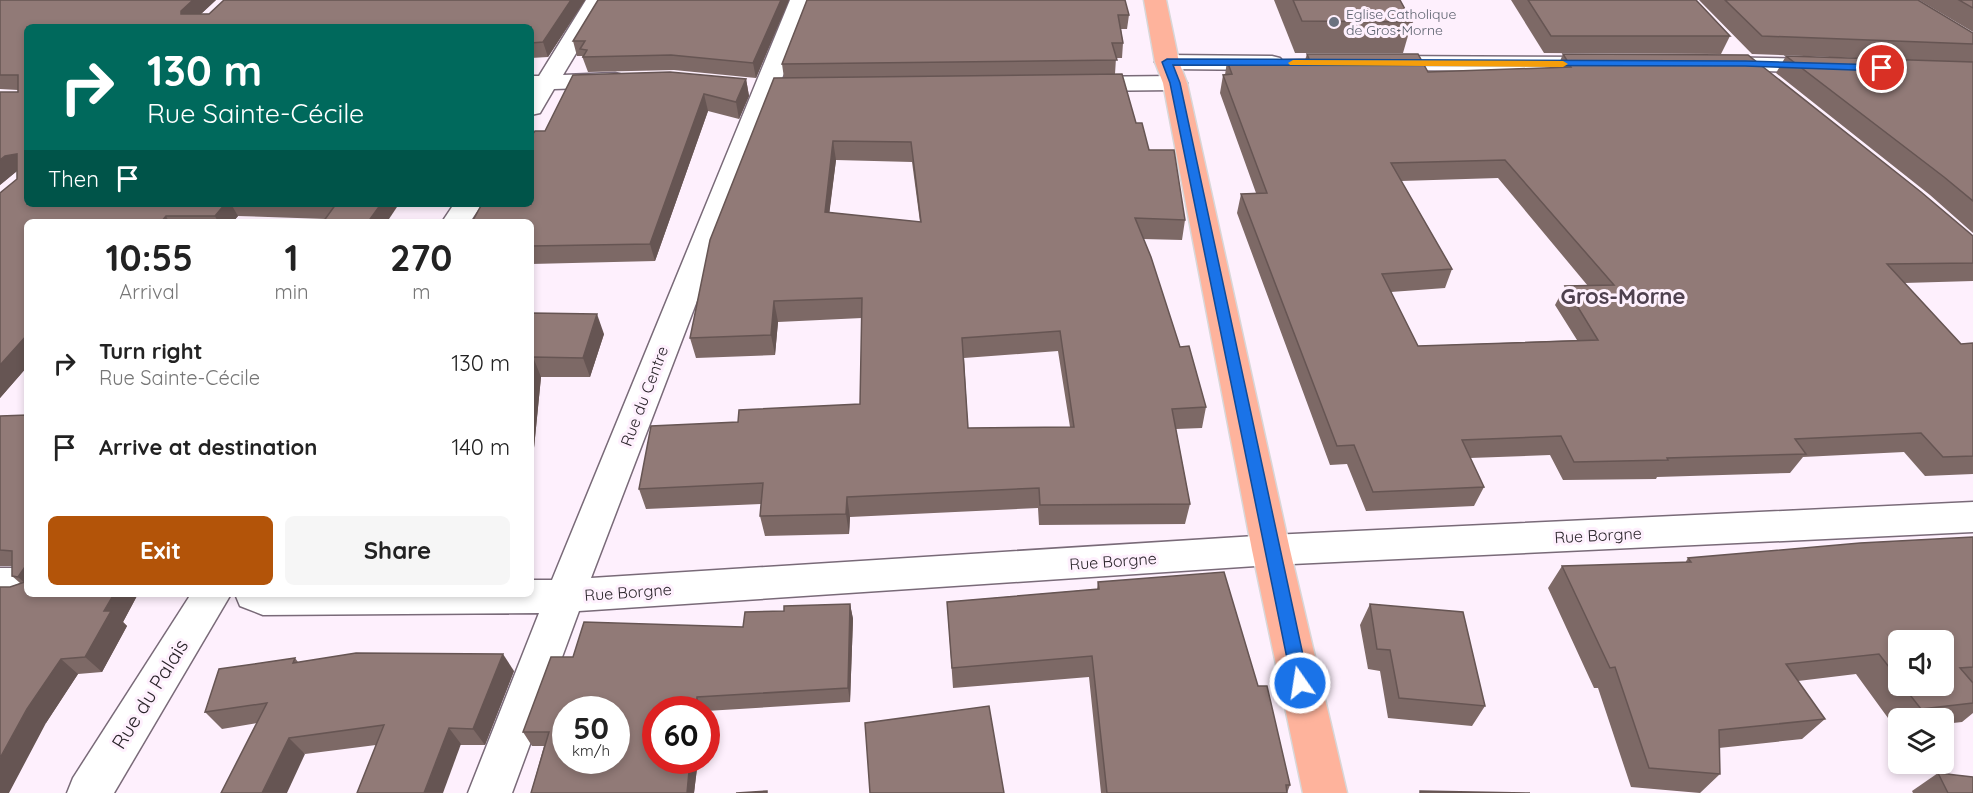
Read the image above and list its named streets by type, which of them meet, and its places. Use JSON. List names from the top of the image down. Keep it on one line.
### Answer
{"streets":{"street":["Rue du Centre","Rue Borgne","Rue du Palais"]},"crossings":[["Rue du Centre","Rue Borgne"]],"districts":["Gros-Morne"],"places":["Eglise Catholique de Gros-Morne"],"page":{"turn":["130 m","Rue Sainte-Cécile"],"then":"Then","eta":["10:55","Arrival","1","min","270","m"],"list":[{"name":"Turn right","note":"Rue Sainte-Cécile","value":"130 m"},{"name":"Arrive at destination","value":"140 m"}],"buttons":["Exit","Share"],"speed":"50 km/h","limit":"60"}}
